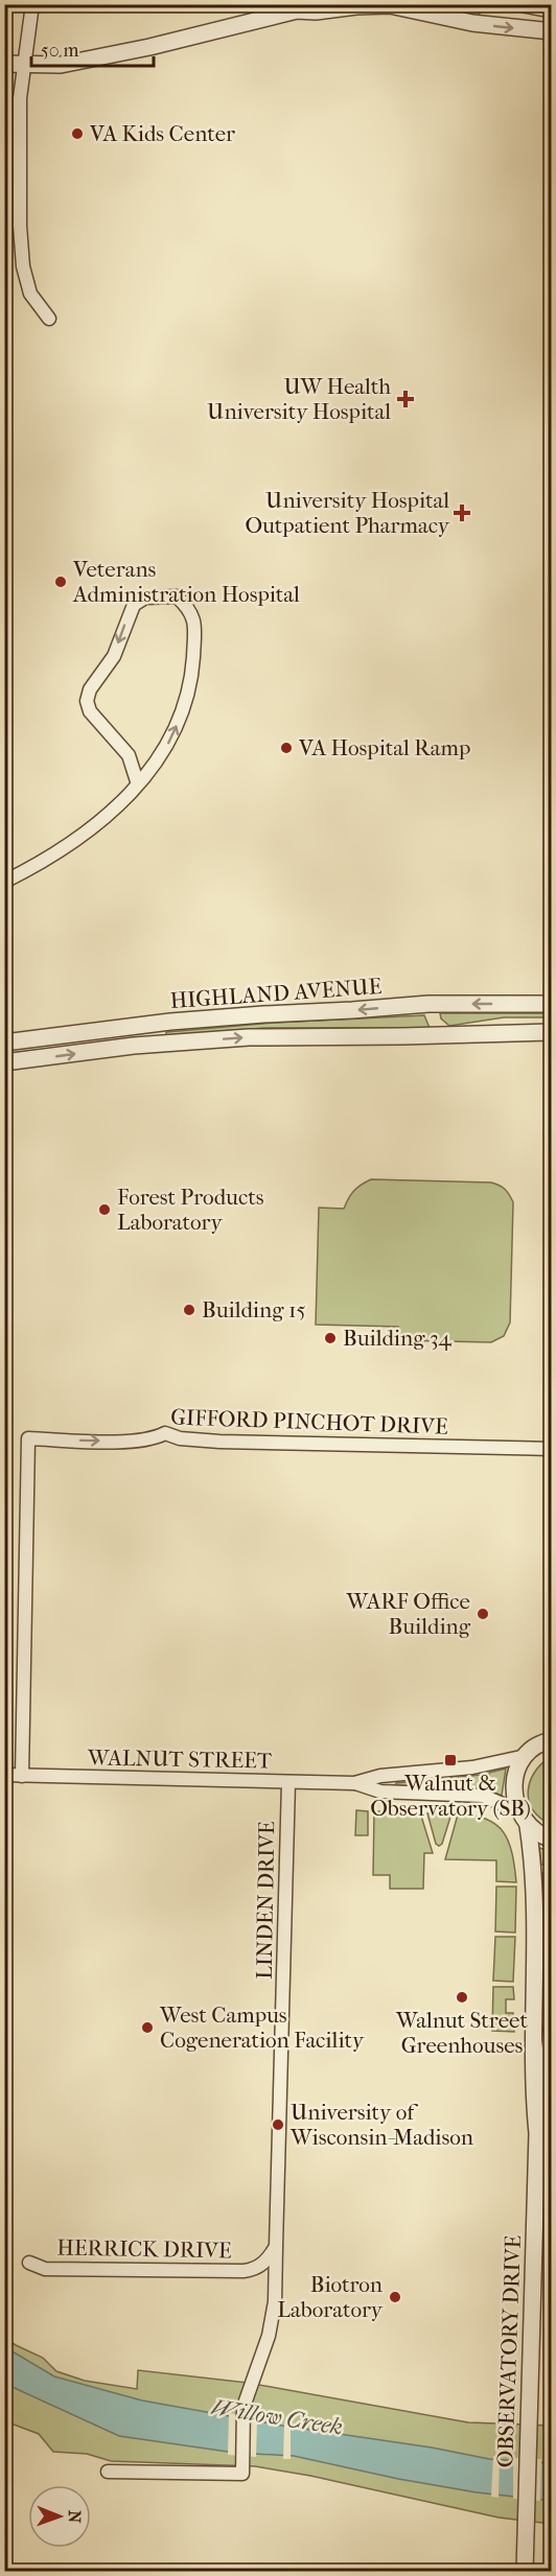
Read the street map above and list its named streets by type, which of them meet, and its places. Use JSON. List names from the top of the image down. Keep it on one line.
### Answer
{"streets":{"street":["HIGHLAND AVENUE","GIFFORD PINCHOT DRIVE","WALNUT STREET","LINDEN DRIVE","HERRICK DRIVE","OBSERVATORY DRIVE"]},"crossings":[["GIFFORD PINCHOT DRIVE","WALNUT STREET"],["WALNUT STREET","LINDEN DRIVE"],["LINDEN DRIVE","HERRICK DRIVE"]],"water":["Willow Creek"],"places":{"other":["VA Kids Center","Veterans Administration Hospital","VA Hospital Ramp","Forest Products Laboratory","Building 15","Building 34","WARF Office Building","Walnut Street Greenhouses","West Campus Cogeneration Facility","University of Wisconsin-Madison","Biotron Laboratory"],"health":["UW Health University Hospital","University Hospital Outpatient Pharmacy"],"transit":["Walnut & Observatory (SB)"]},"scale_bar":"50 m","north":"right"}
